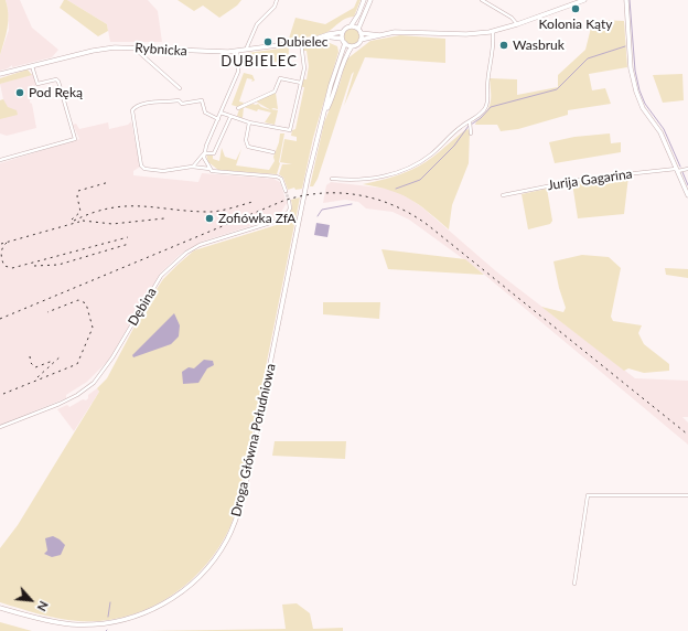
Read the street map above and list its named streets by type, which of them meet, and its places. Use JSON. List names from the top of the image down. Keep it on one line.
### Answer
{"streets":{"main road":["Rybnicka","Droga Główna Południowa"],"street":["Jurija Gagarina","Dębina"]},"crossings":[["Rybnicka","Droga Główna Południowa"]],"districts":["DUBIELEC"],"places":["Kolonia Kąty","Dubielec","Wasbruk","Pod Ręką","Zofiówka ZfA"],"north":"bottom right"}
